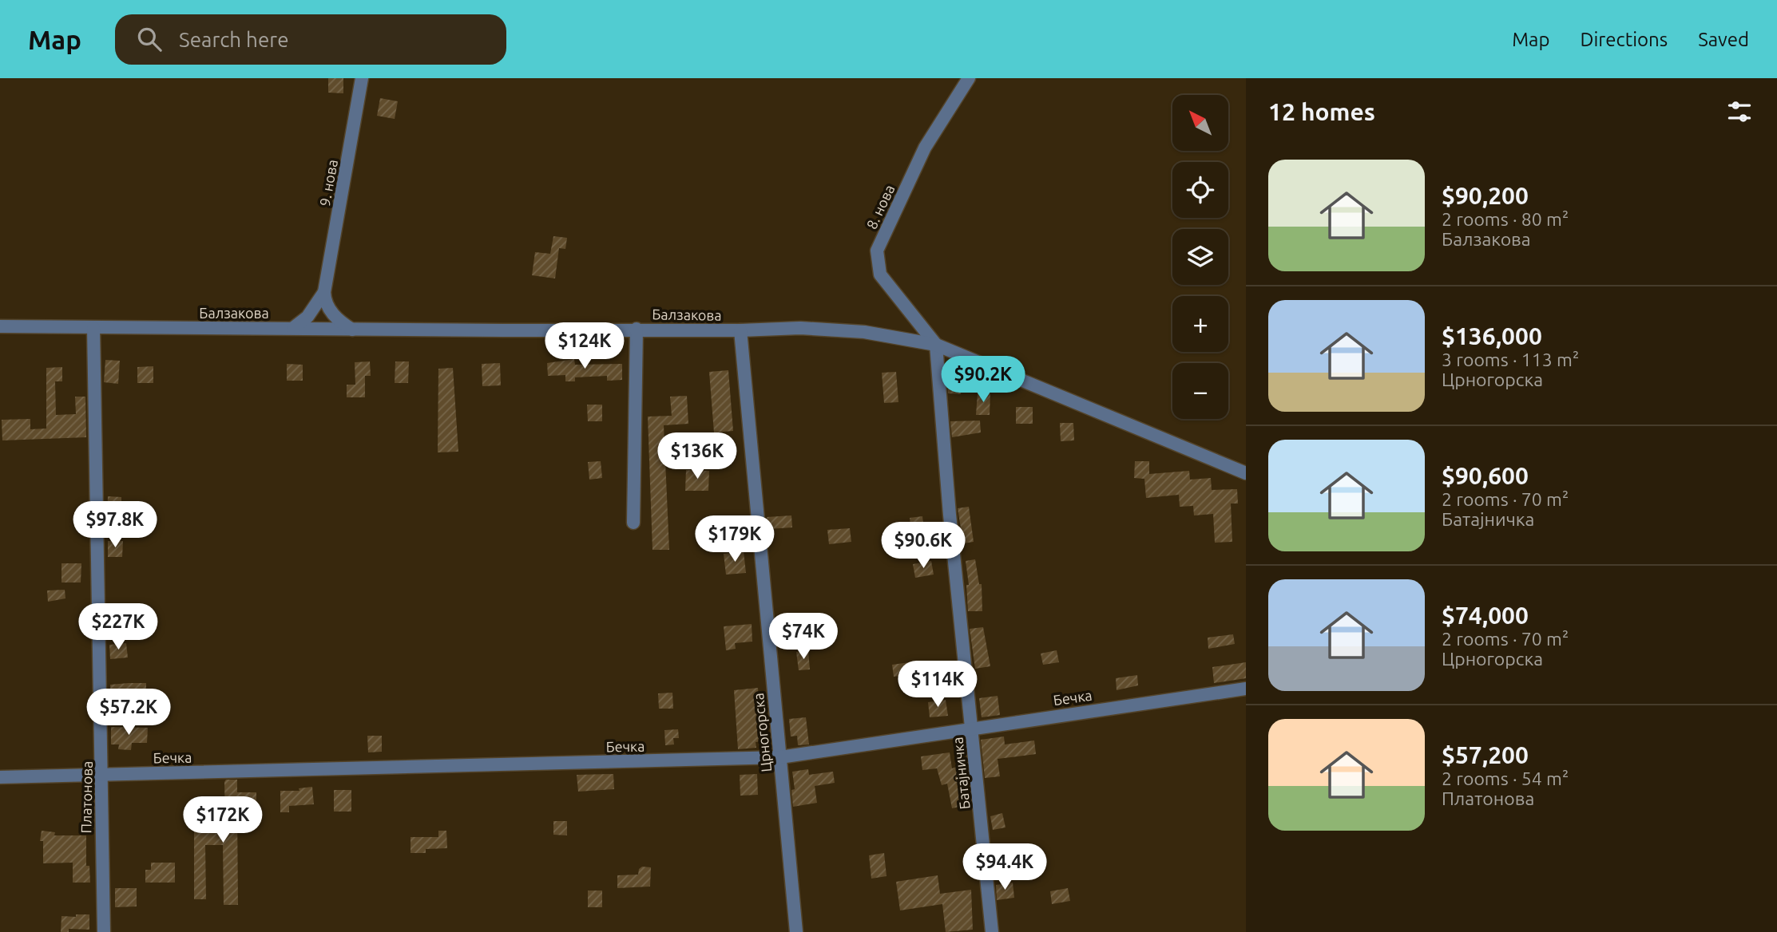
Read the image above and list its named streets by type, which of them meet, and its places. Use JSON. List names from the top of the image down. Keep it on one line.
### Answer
{"streets":{"street":["9. нова","8. нова","Балзакова","Бечка","Црногорска","Батајничка","Платонова"]},"crossings":[["9. нова","Балзакова"],["8. нова","Балзакова"],["8. нова","Батајничка"],["Балзакова","Црногорска"],["Балзакова","Батајничка"],["Балзакова","Платонова"],["Бечка","Црногорска"],["Бечка","Батајничка"],["Бечка","Платонова"]],"north":"top left","page":{"header":"Map","search":"Search here","nav":["Map","Directions","Saved"],"heading":"12 homes","map_buttons":["+","−"],"list":[{"name":"$90,200","note":"2 rooms · 80 m² · Балзакова"},{"name":"$136,000","note":"3 rooms · 113 m² · Црногорска"},{"name":"$90,600","note":"2 rooms · 70 m² · Батајничка"},{"name":"$74,000","note":"2 rooms · 70 m² · Црногорска"},{"name":"$57,200","note":"2 rooms · 54 m² · Платонова"}],"price":["$124K","$90.2K","$136K","$97.8K","$179K","$90.6K","$227K","$74K","$114K","$57.2K","$172K","$94.4K"]}}
